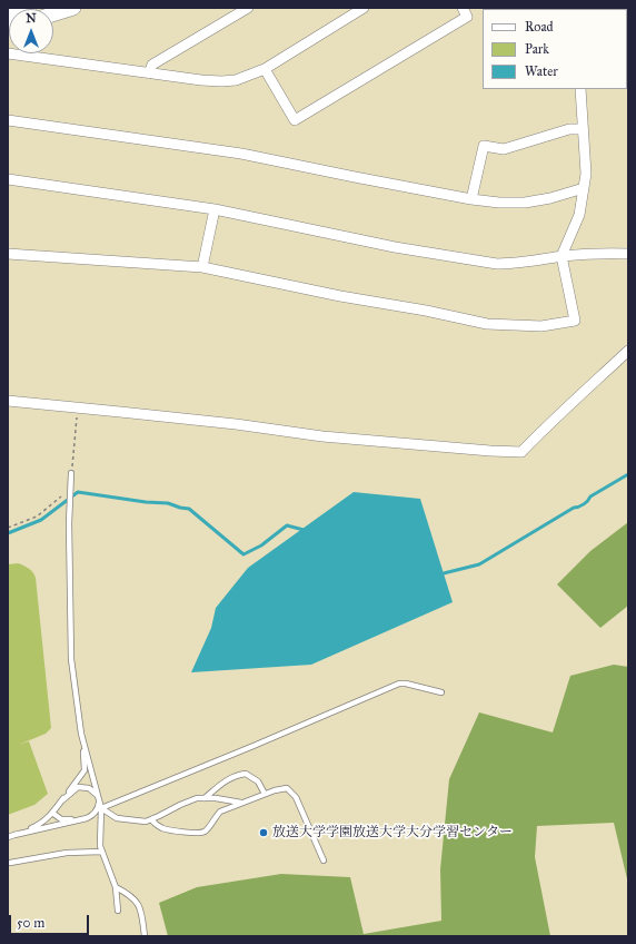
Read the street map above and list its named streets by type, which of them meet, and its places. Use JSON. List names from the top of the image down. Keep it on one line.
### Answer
{"places":["放送大学学園放送大学大分学習センター"],"legend":["Road","Park","Water"],"scale_bar":"50 m","north":"top"}
